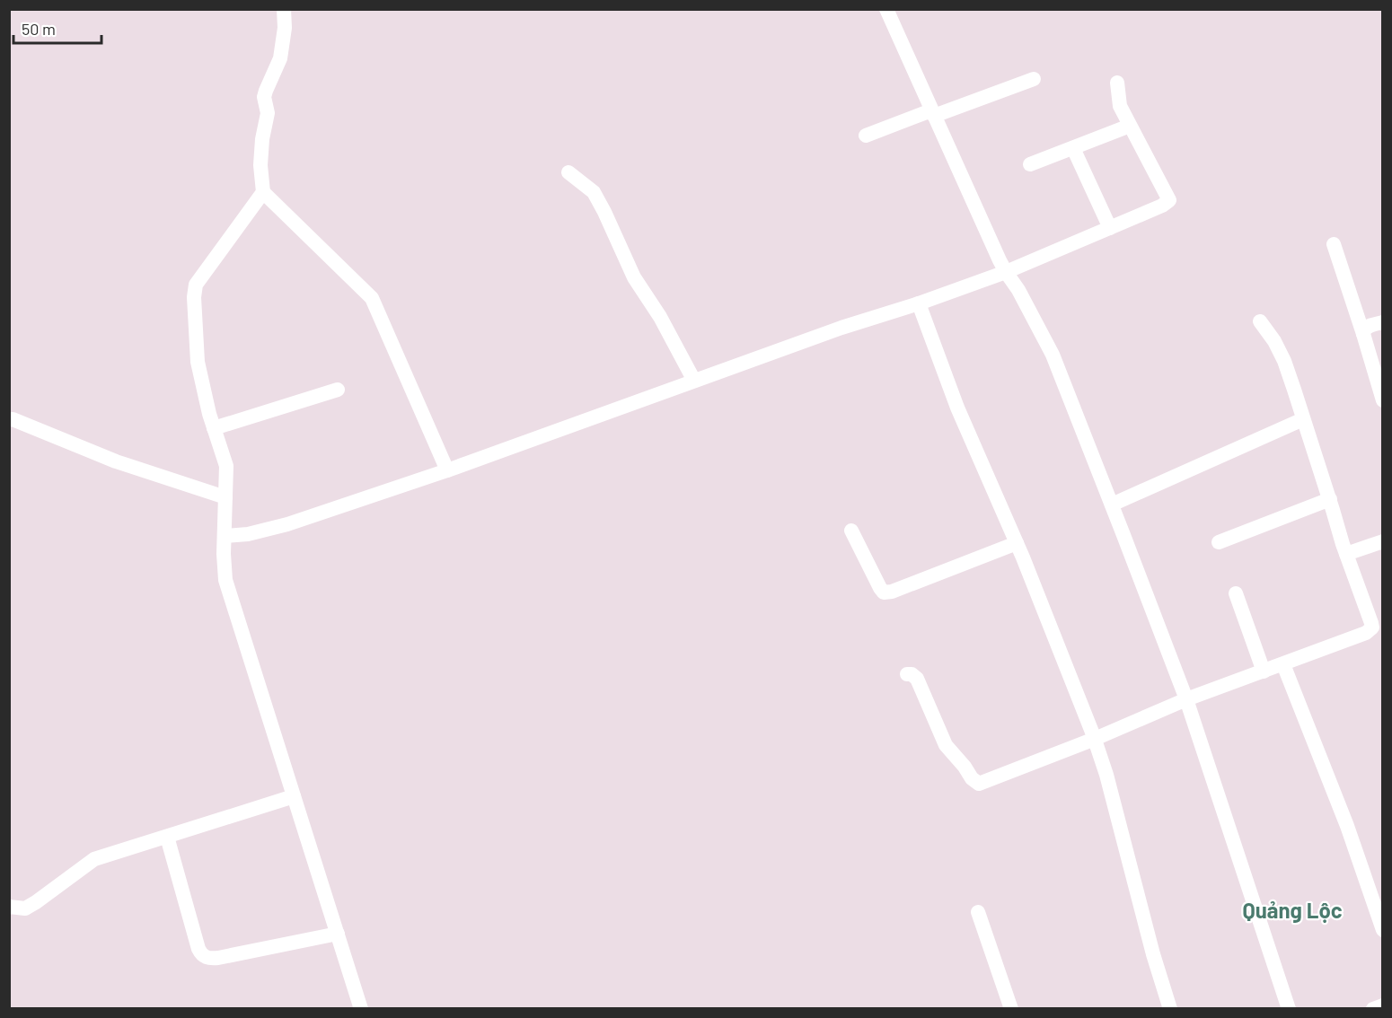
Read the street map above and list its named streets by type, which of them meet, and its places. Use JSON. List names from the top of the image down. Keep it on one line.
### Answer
{"districts":["Quảng Lộc"],"scale_bar":"50 m"}
